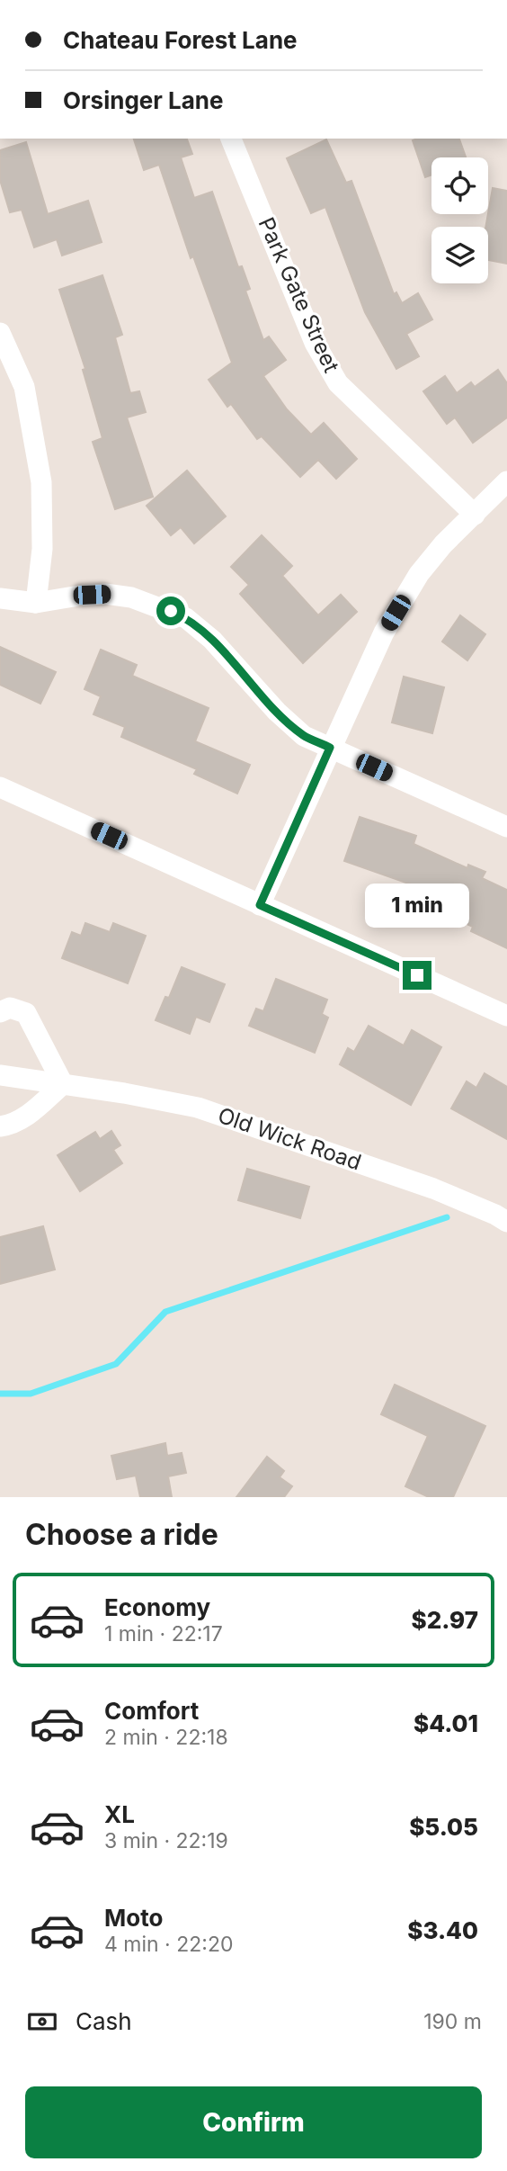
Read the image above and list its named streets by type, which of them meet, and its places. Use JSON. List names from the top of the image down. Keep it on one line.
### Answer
{"streets":{"street":["Park Gate Street","Old Wick Road"]},"page":{"banner":["Chateau Forest Lane","Orsinger Lane"],"bubble":"1 min","heading":"Choose a ride","list":[{"name":"Economy","note":"1 min · 22:17","value":"$2.97"},{"name":"Comfort","note":"2 min · 22:18","value":"$4.01"},{"name":"XL","note":"3 min · 22:19","value":"$5.05"},{"name":"Moto","note":"4 min · 22:20","value":"$3.40"}],"pay":["Cash","190 m"],"buttons":"Confirm"}}
